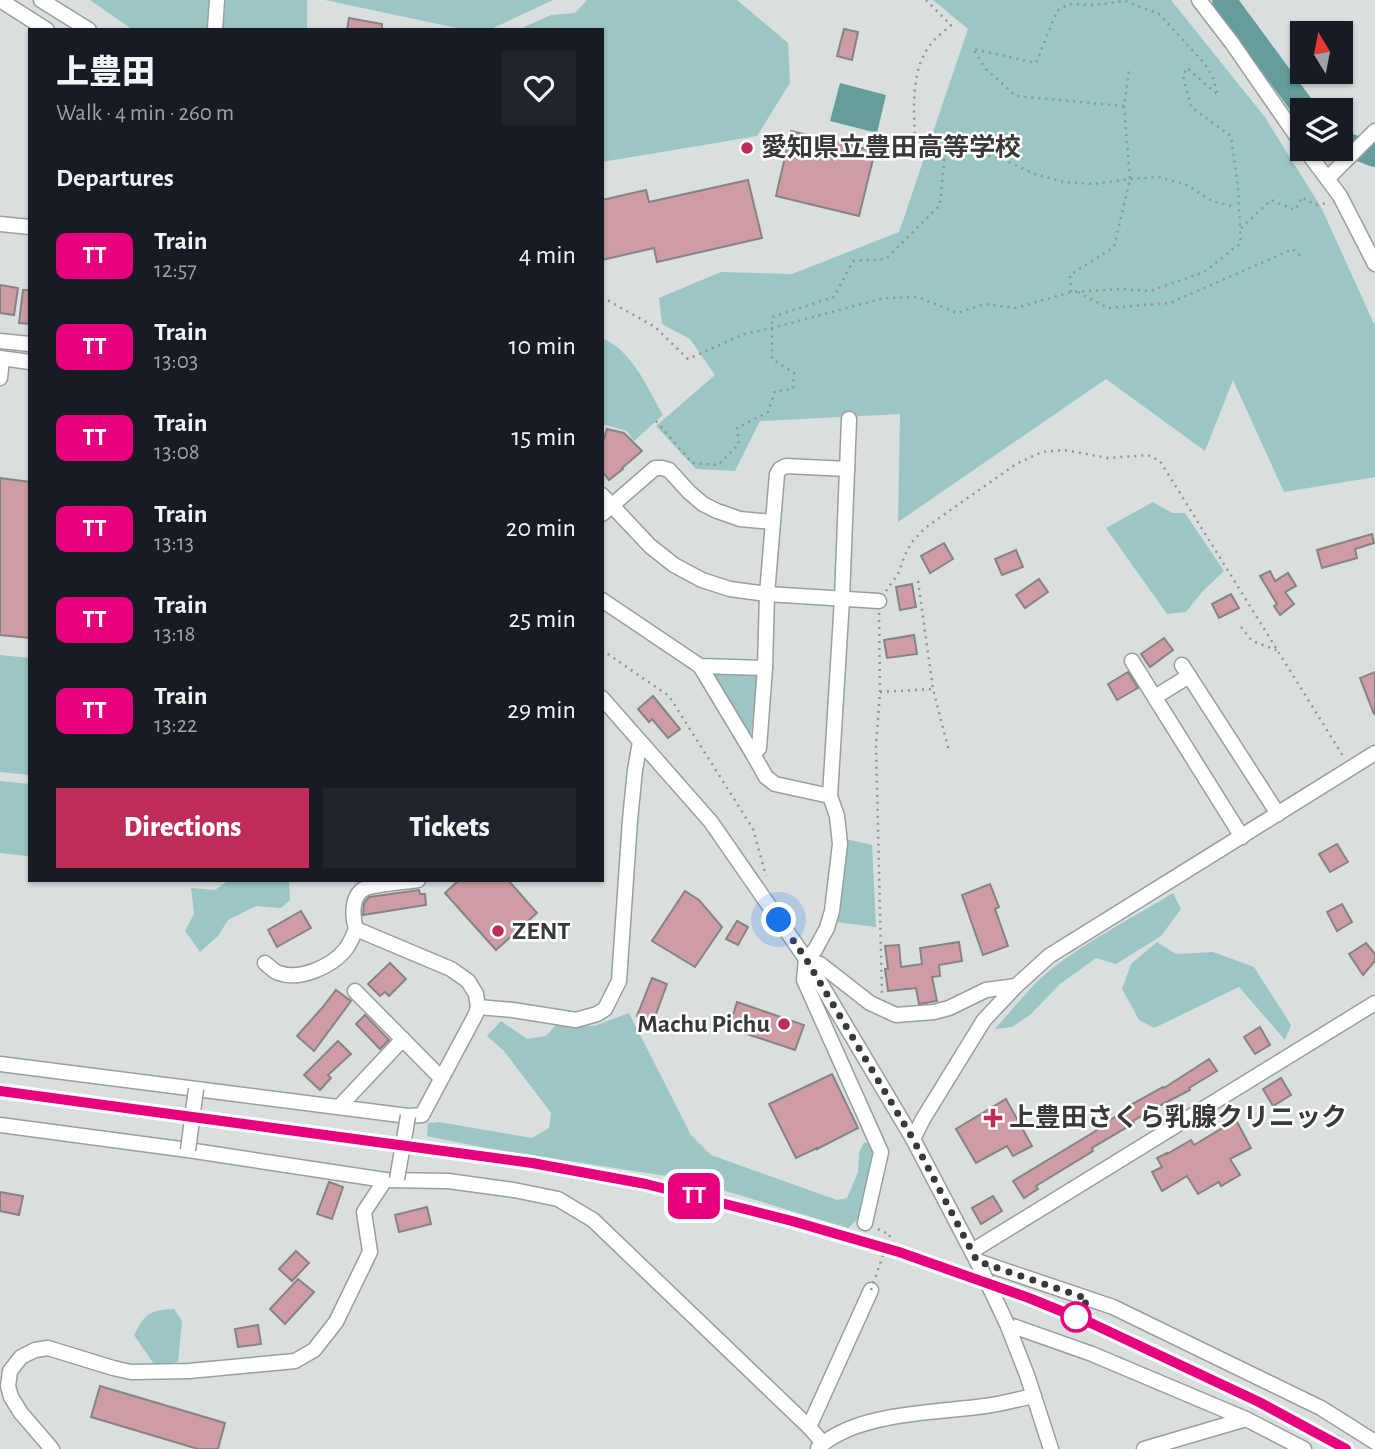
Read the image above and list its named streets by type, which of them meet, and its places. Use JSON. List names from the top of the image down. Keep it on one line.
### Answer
{"places":{"other":["愛知県立豊田高等学校","ZENT","Machu Pichu"],"health":["上豊田さくら乳腺クリニック"]},"north":"top","page":{"on_map":"TT","heading":[["上豊田","Walk · 4 min · 260 m"],"Departures"],"list":[{"mark":"TT","name":"Train","note":"12:57","value":"4 min"},{"mark":"TT","name":"Train","note":"13:03","value":"10 min"},{"mark":"TT","name":"Train","note":"13:08","value":"15 min"},{"mark":"TT","name":"Train","note":"13:13","value":"20 min"},{"mark":"TT","name":"Train","note":"13:18","value":"25 min"},{"mark":"TT","name":"Train","note":"13:22","value":"29 min"}],"buttons":["Directions","Tickets"]}}
